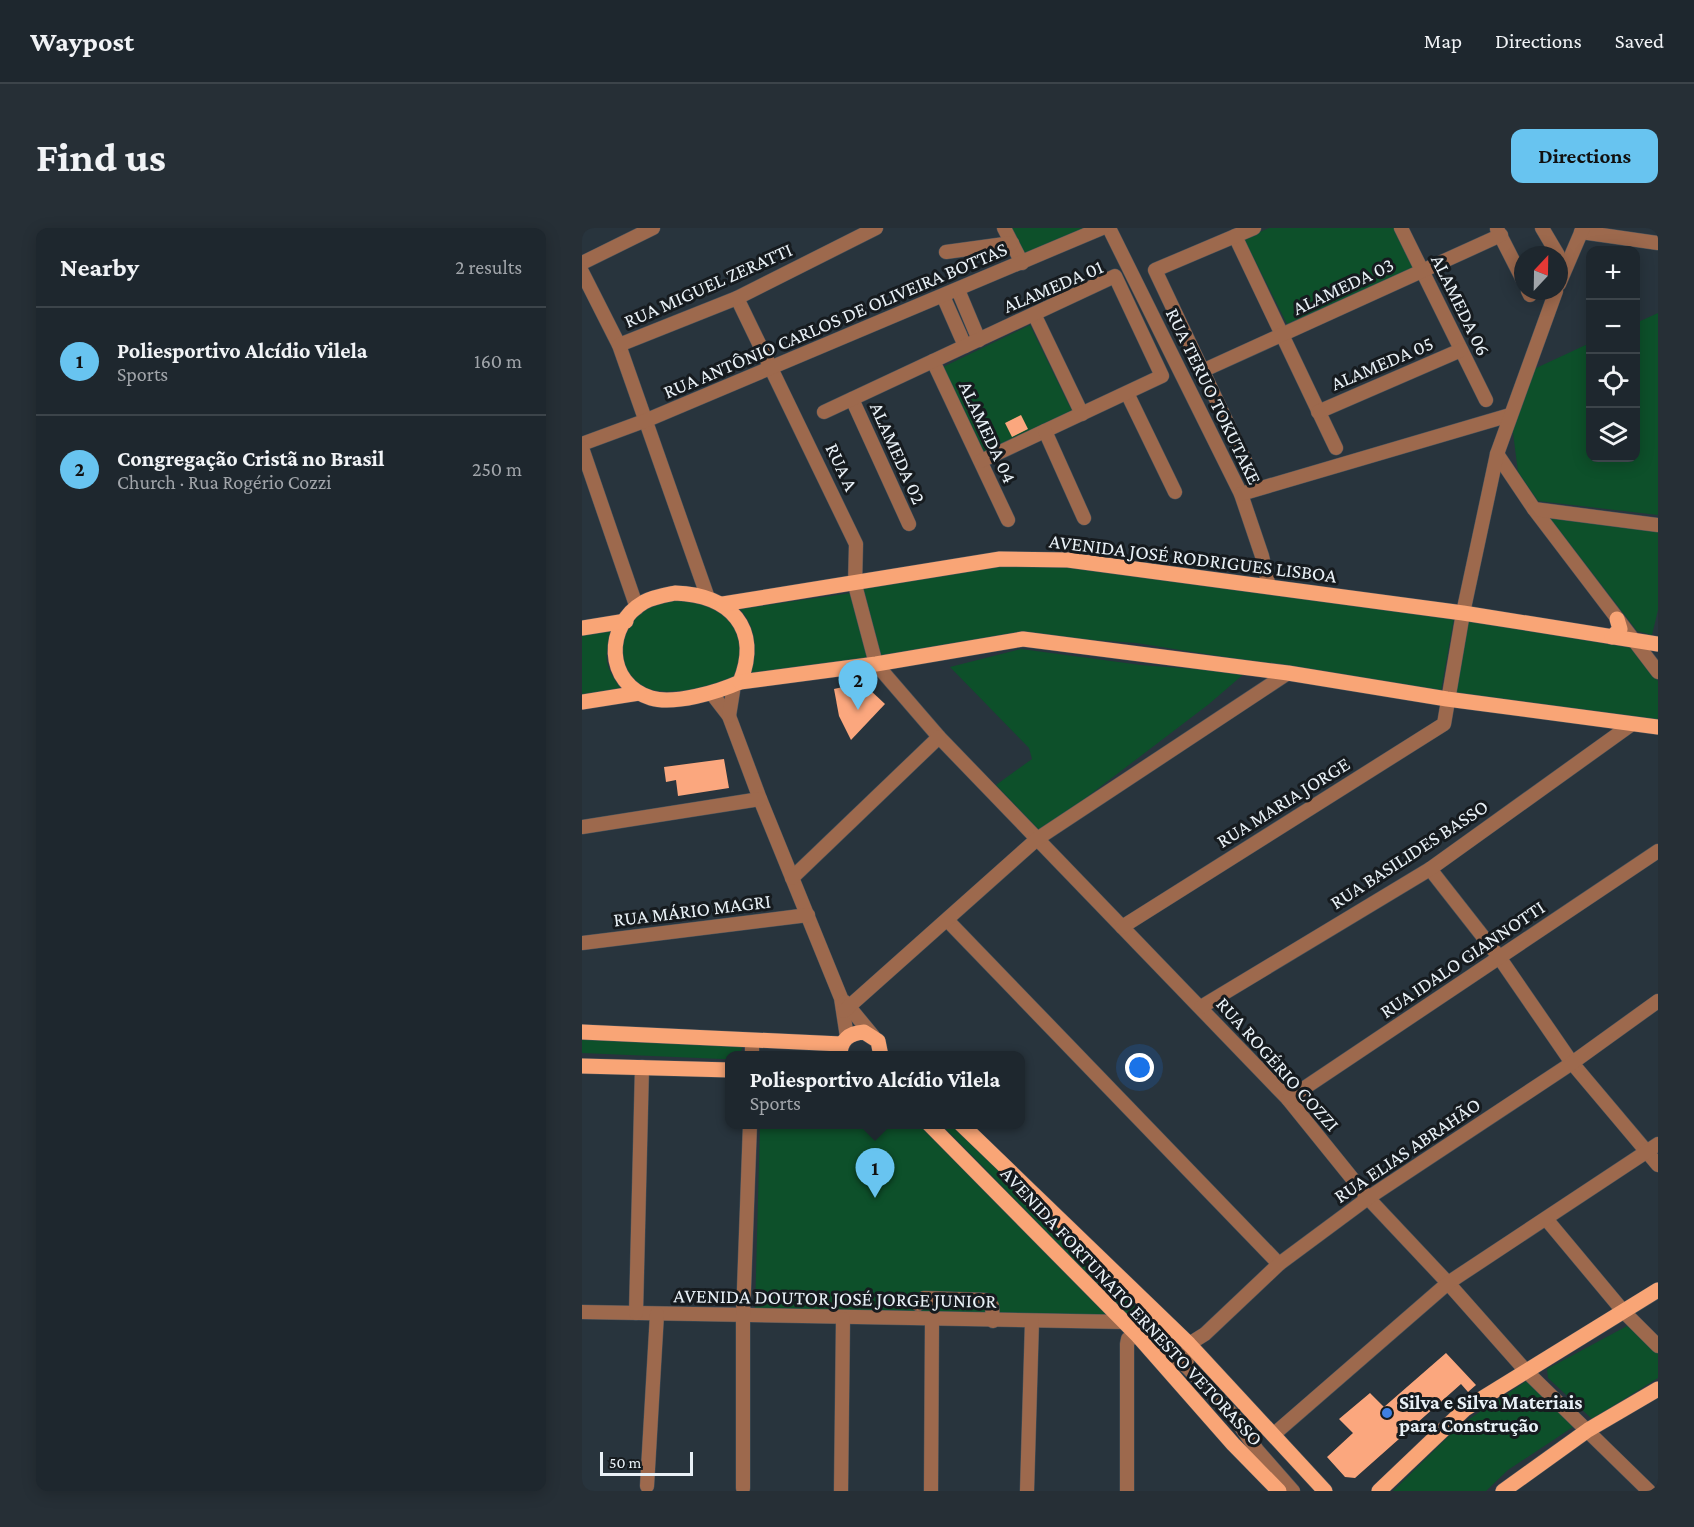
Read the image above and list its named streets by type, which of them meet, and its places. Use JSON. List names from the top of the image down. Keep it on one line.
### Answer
{"streets":{"main road":["AVENIDA JOSÉ RODRIGUES LISBOA","AVENIDA FORTUNATO ERNESTO VETORASSO"],"street":["RUA MIGUEL ZERATTI","ALAMEDA 01","ALAMEDA 03","ALAMEDA 06","RUA ANTÔNIO CARLOS DE OLIVEIRA BOTTAS","ALAMEDA 05","RUA TERUO TOKUTAKE","ALAMEDA 04","ALAMEDA 02","RUA A","RUA MARIA JORGE","RUA BASILIDES BASSO","RUA MÁRIO MAGRI","RUA IDALO GIANNOTTI","RUA ROGÉRIO COZZI","RUA ELIAS ABRAHÃO","AVENIDA DOUTOR JOSÉ JORGE JUNIOR"]},"crossings":[["RUA MIGUEL ZERATTI","RUA A"],["ALAMEDA 01","ALAMEDA 04"],["ALAMEDA 01","ALAMEDA 02"],["ALAMEDA 03","ALAMEDA 06"],["ALAMEDA 06","ALAMEDA 05"],["RUA ANTÔNIO CARLOS DE OLIVEIRA BOTTAS","RUA A"],["RUA TERUO TOKUTAKE","AVENIDA JOSÉ RODRIGUES LISBOA"],["RUA A","AVENIDA JOSÉ RODRIGUES LISBOA"],["RUA A","RUA ROGÉRIO COZZI"],["RUA MARIA JORGE","RUA ROGÉRIO COZZI"],["RUA BASILIDES BASSO","RUA ROGÉRIO COZZI"],["RUA IDALO GIANNOTTI","RUA ROGÉRIO COZZI"],["RUA ROGÉRIO COZZI","RUA ELIAS ABRAHÃO"],["RUA ELIAS ABRAHÃO","AVENIDA FORTUNATO ERNESTO VETORASSO"],["AVENIDA DOUTOR JOSÉ JORGE JUNIOR","AVENIDA FORTUNATO ERNESTO VETORASSO"]],"places":["Silva e Silva Materiais para Construção"],"scale_bar":"50 m","north":"top","page":{"header":"Waypost","nav":["Map","Directions","Saved"],"buttons":"Directions","title":"Find us","heading":["Nearby","2 results"],"map_buttons":["+","−"],"list":[{"mark":"1","name":"Poliesportivo Alcídio Vilela","note":"Sports","value":"160 m"},{"mark":"2","name":"Congregação Cristã no Brasil","note":"Church · Rua Rogério Cozzi","value":"250 m"}],"pins":["2","1"],"popup":["Poliesportivo Alcídio Vilela","Sports"],"scale":"50 m"}}
